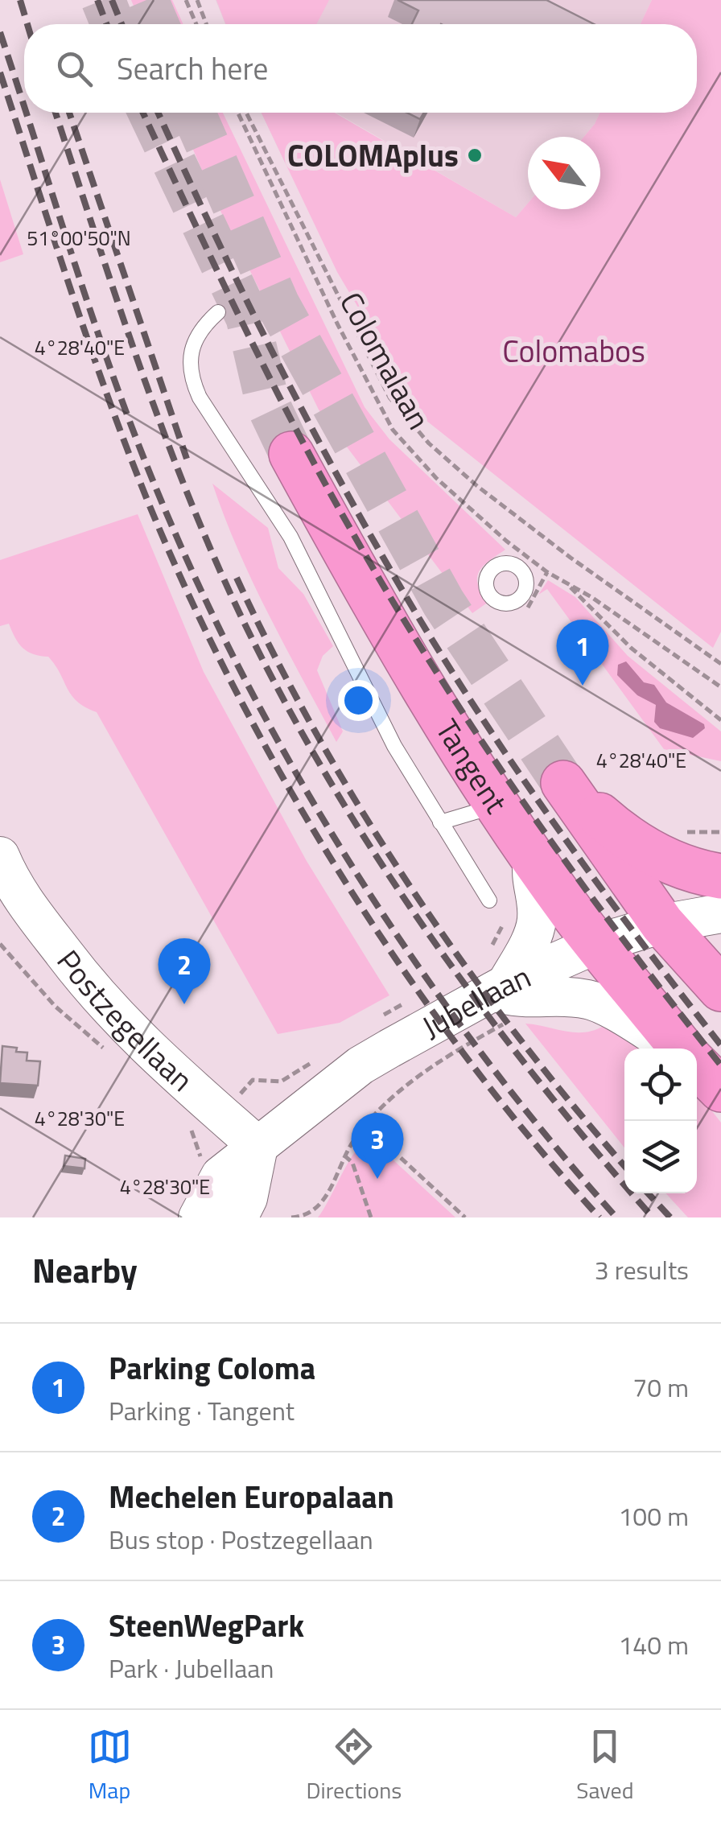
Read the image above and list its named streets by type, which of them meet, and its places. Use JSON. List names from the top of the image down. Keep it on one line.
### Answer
{"streets":{"highway":["Tangent"],"main road":["Jubellaan","Postzegellaan"],"path":["Colomalaan"]},"crossings":[["Tangent","Jubellaan"],["Jubellaan","Postzegellaan"]],"parks":["Colomabos"],"places":["COLOMAplus"],"north":"top left","page":{"search":"Search here","pins":["1","2","3"],"heading":["Nearby","3 results"],"list":[{"mark":"1","name":"Parking Coloma","note":"Parking · Tangent","value":"70 m"},{"mark":"2","name":"Mechelen Europalaan","note":"Bus stop · Postzegellaan","value":"100 m"},{"mark":"3","name":"SteenWegPark","note":"Park · Jubellaan","value":"140 m"}],"nav":["Map","Directions","Saved"]},"coordinates":["51°00'50\"N","4°28'40\"E","4°28'30\"E"]}
